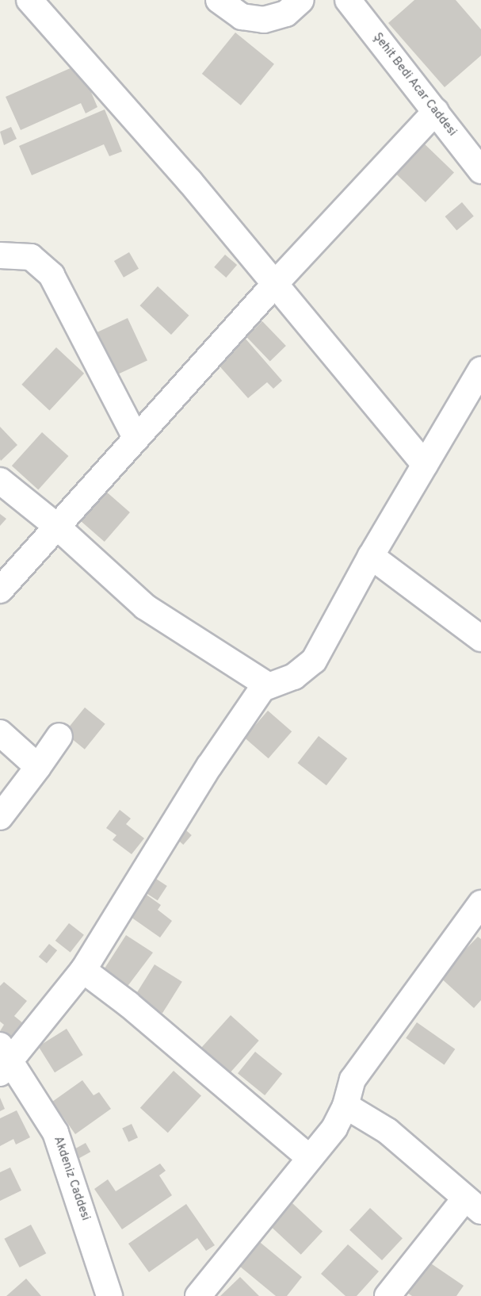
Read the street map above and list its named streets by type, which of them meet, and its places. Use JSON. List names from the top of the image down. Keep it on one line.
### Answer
{"streets":{"street":["Şehit Bedi Acar Caddesi","Akdeniz Caddesi"]}}
